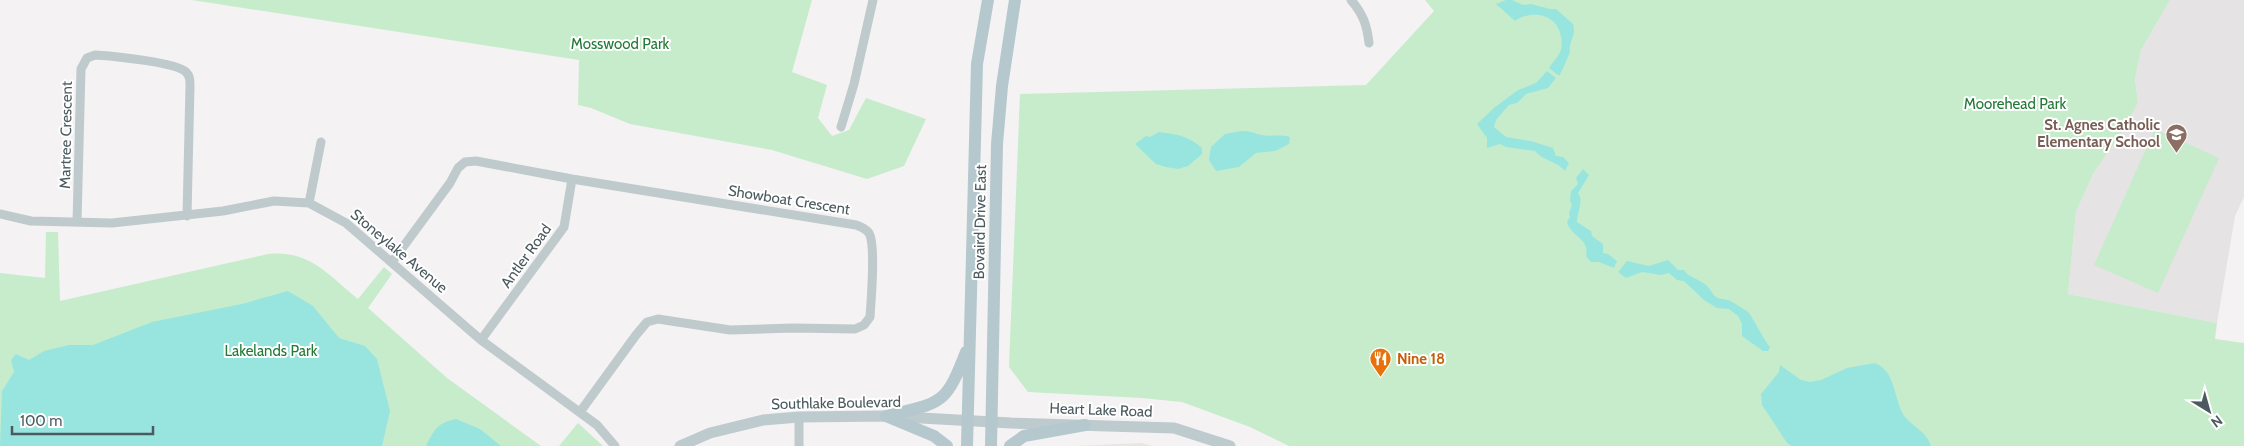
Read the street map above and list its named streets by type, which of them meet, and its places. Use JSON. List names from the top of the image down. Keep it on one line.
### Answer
{"streets":{"main road":["Bovaird Drive East"],"street":["Martree Crescent","Showboat Crescent","Stoneylake Avenue","Antler Road","Southlake Boulevard","Heart Lake Road"]},"crossings":[["Martree Crescent","Stoneylake Avenue"],["Showboat Crescent","Stoneylake Avenue"],["Showboat Crescent","Antler Road"],["Bovaird Drive East","Southlake Boulevard"],["Bovaird Drive East","Heart Lake Road"],["Stoneylake Avenue","Antler Road"],["Southlake Boulevard","Heart Lake Road"]],"parks":["Mosswood Park","Moorehead Park","Lakelands Park"],"places":{"school or university":["St. Agnes Catholic Elementary School"],"restaurant":["Nine 18"]},"scale_bar":"100 m","north":"bottom right"}
